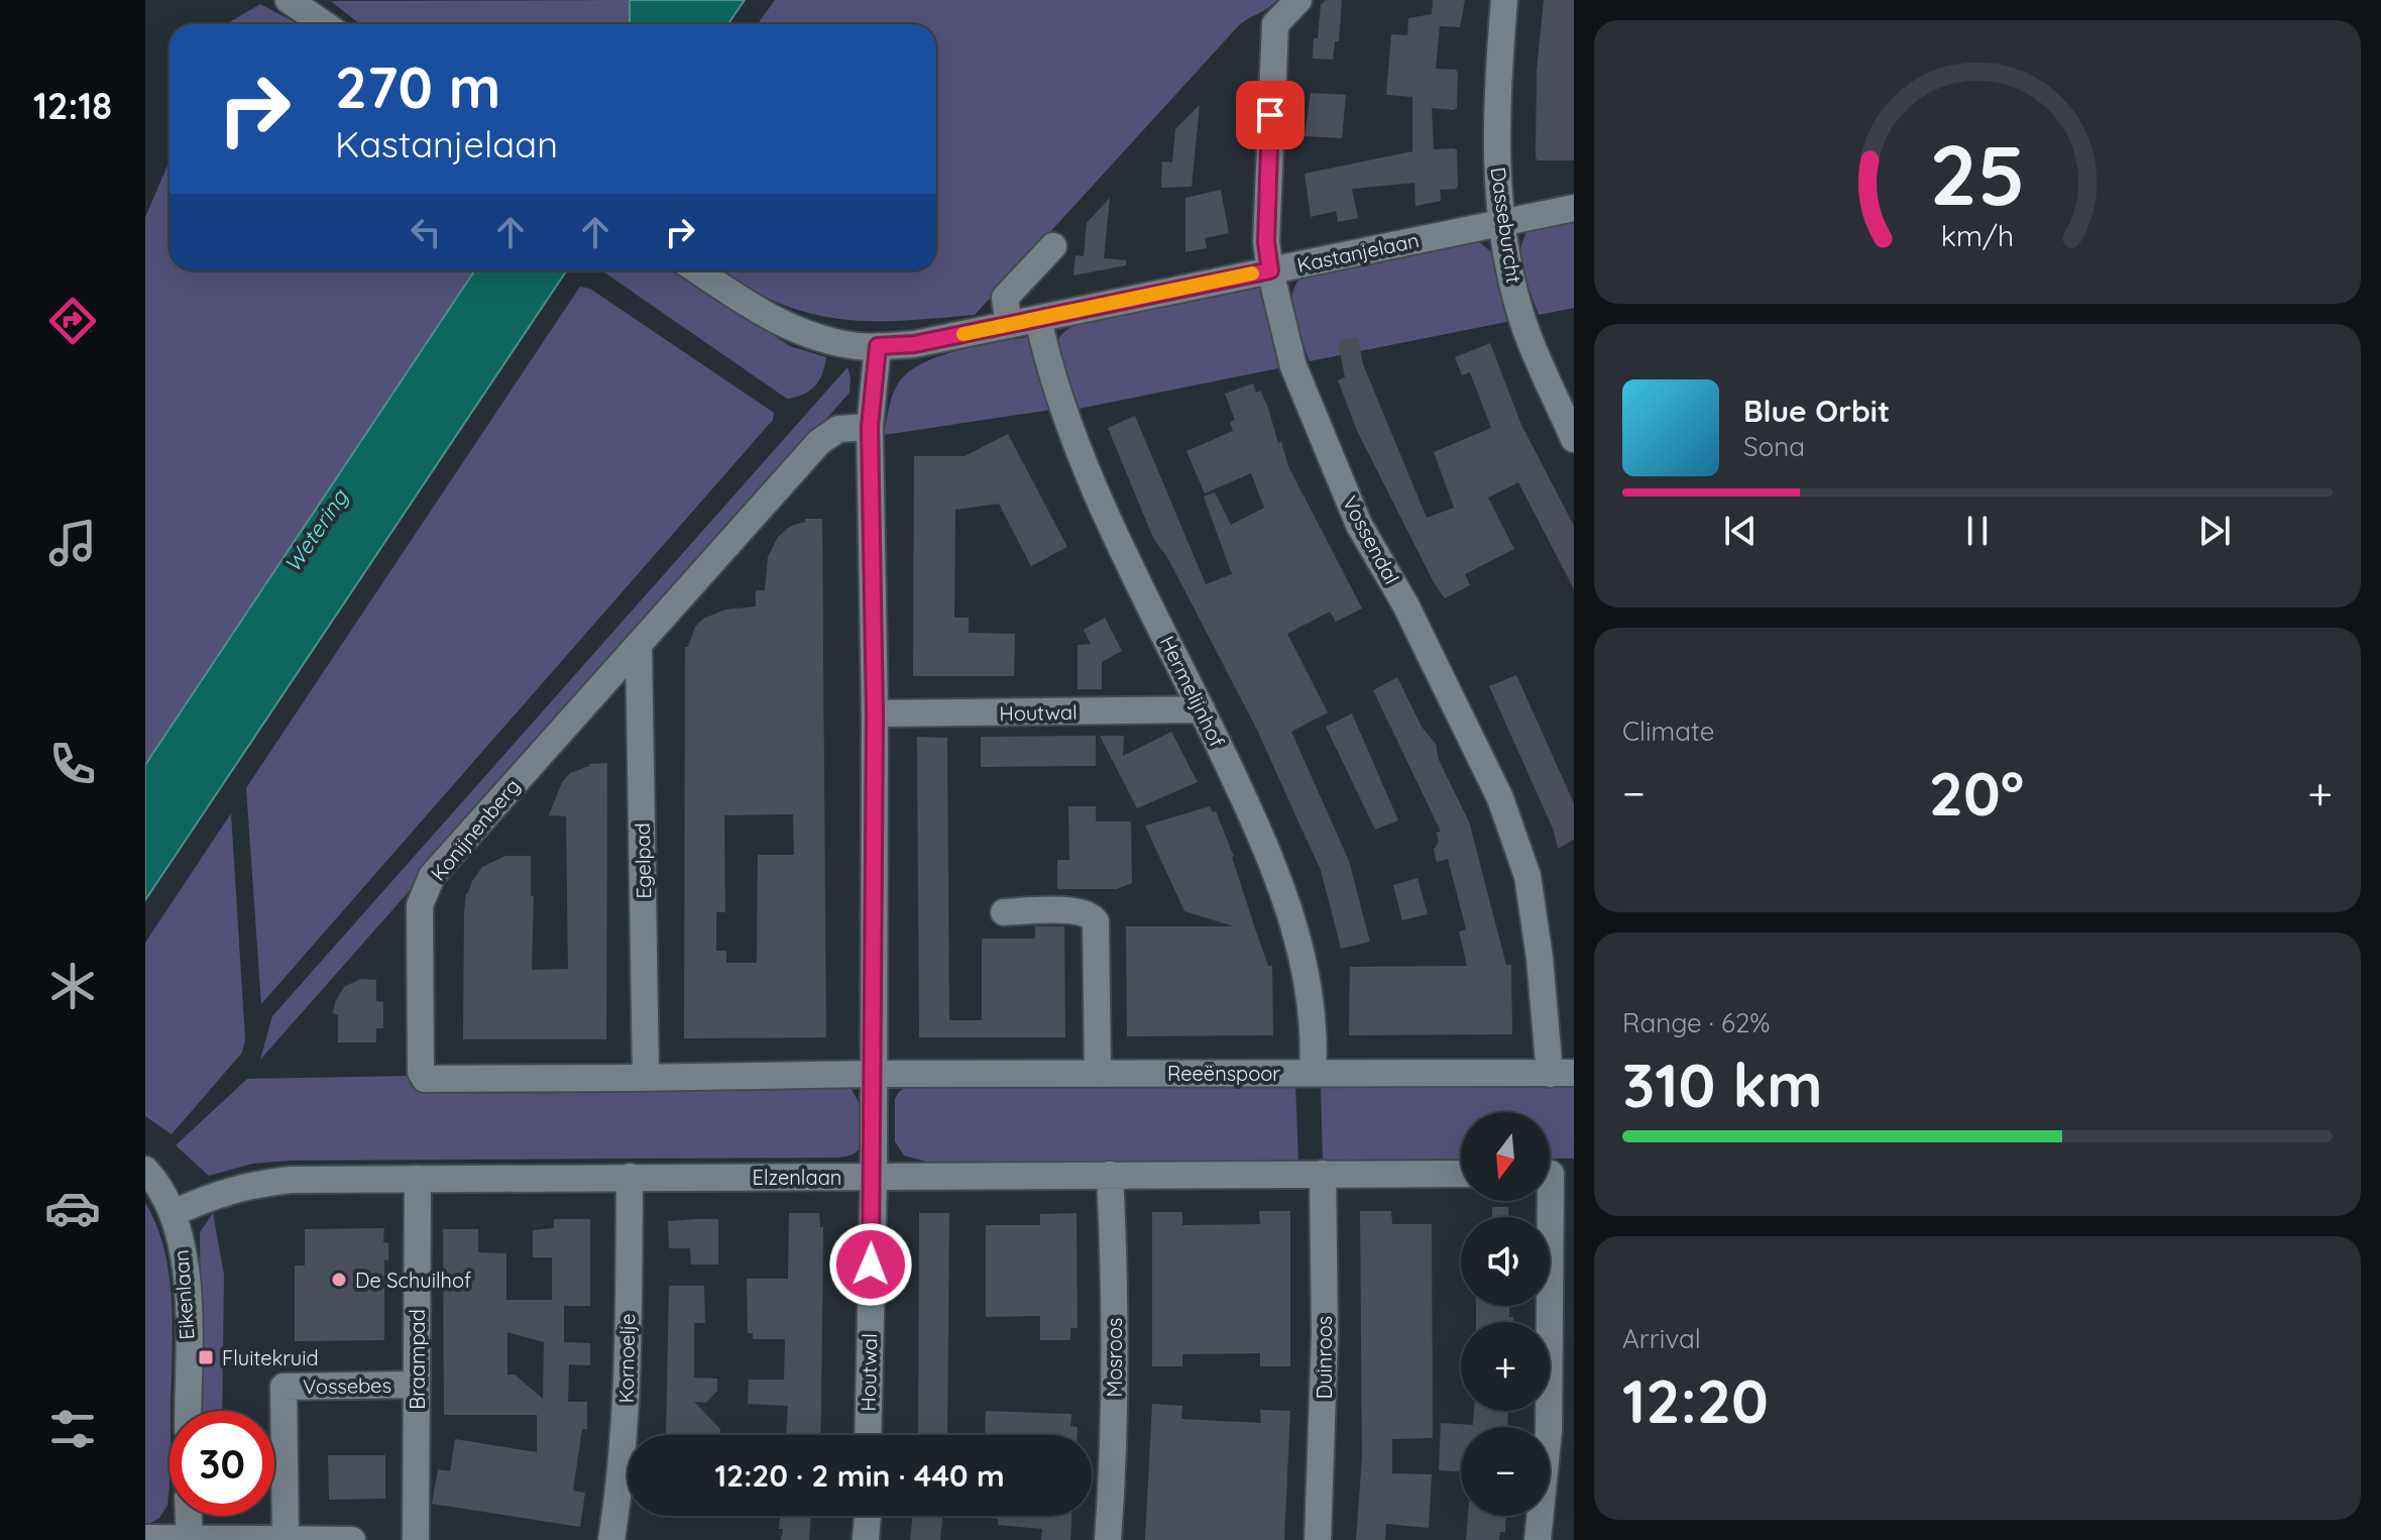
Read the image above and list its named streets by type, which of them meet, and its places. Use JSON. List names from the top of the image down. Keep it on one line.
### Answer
{"streets":{"street":["Dasseburcht","Kastanjelaan","Vossendal","Hermelijnhof","Houtwal","Konijnenberg","Egelpad","Reeënspoor","Elzenlaan","Eikenlaan","Mosroos","Duinroos","Kornoelje","Braampad","Vossebes"]},"crossings":[["Dasseburcht","Kastanjelaan"],["Kastanjelaan","Vossendal"],["Kastanjelaan","Hermelijnhof"],["Kastanjelaan","Houtwal"],["Vossendal","Reeënspoor"],["Hermelijnhof","Houtwal"],["Hermelijnhof","Reeënspoor"],["Houtwal","Konijnenberg"],["Houtwal","Reeënspoor"],["Houtwal","Elzenlaan"],["Konijnenberg","Egelpad"],["Konijnenberg","Reeënspoor"],["Elzenlaan","Eikenlaan"],["Elzenlaan","Mosroos"],["Elzenlaan","Duinroos"],["Elzenlaan","Kornoelje"],["Elzenlaan","Braampad"],["Braampad","Vossebes"]],"water":["Wetering"],"places":{"other":["De Schuilhof"],"transit":["Fluitekruid"]},"north":"bottom","page":{"tabs":"12:18","turn":["270 m","Kastanjelaan"],"song":["Blue Orbit","Sona"],"tile":["Climate",["Range · 62%","310 km"],["Arrival","12:20"]],"heat":["−","20°","+"],"map_buttons":["+","−"],"limit":"30","trip":"12:20 · 2 min · 440 m","gauge":["25","km/h"]}}
